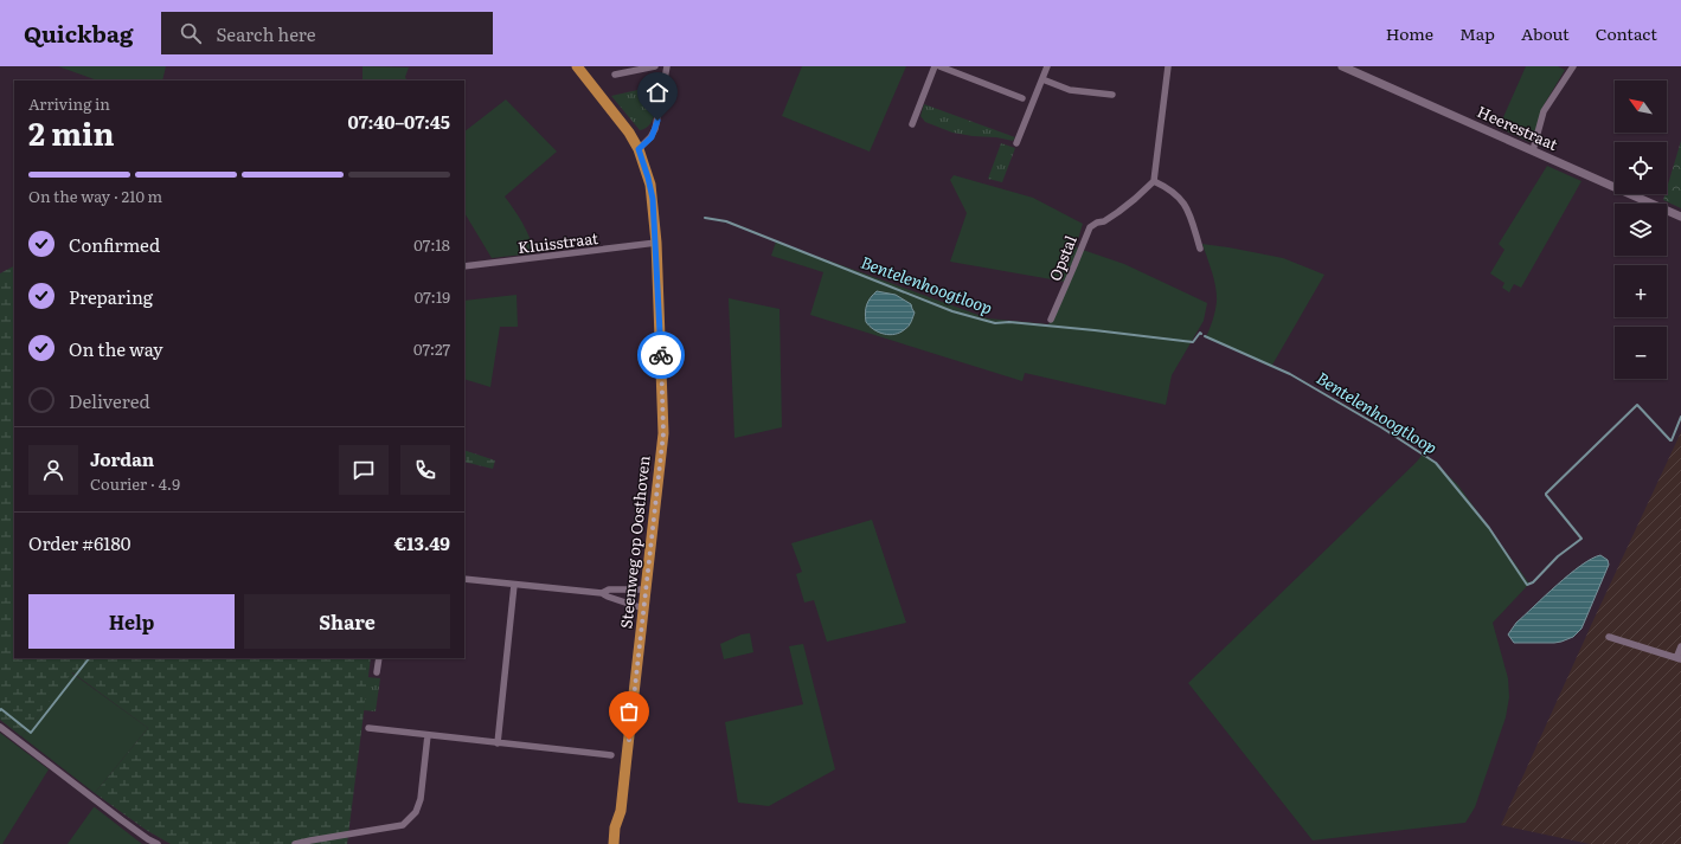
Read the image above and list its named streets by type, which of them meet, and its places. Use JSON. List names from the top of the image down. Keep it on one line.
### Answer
{"streets":{"main road":["Steenweg op Oosthoven"],"street":["Heerestraat","Kluisstraat","Opstal"]},"crossings":[["Kluisstraat","Steenweg op Oosthoven"]],"water":["Bentelenhoogtloop"],"north":"top left","page":{"header":"Quickbag","search":"Search here","nav":["Home","Map","About","Contact"],"map_buttons":["+","−"],"heading":["2 min","Arriving in","07:40–07:45"],"panel":["Jordan","Courier · 4.9","Order #6180","€13.49"],"bar":"On the way · 210 m","list":[["Confirmed","07:18"],["Preparing","07:19"],["On the way","07:27"],"Delivered"],"buttons":["Help","Share"]}}
